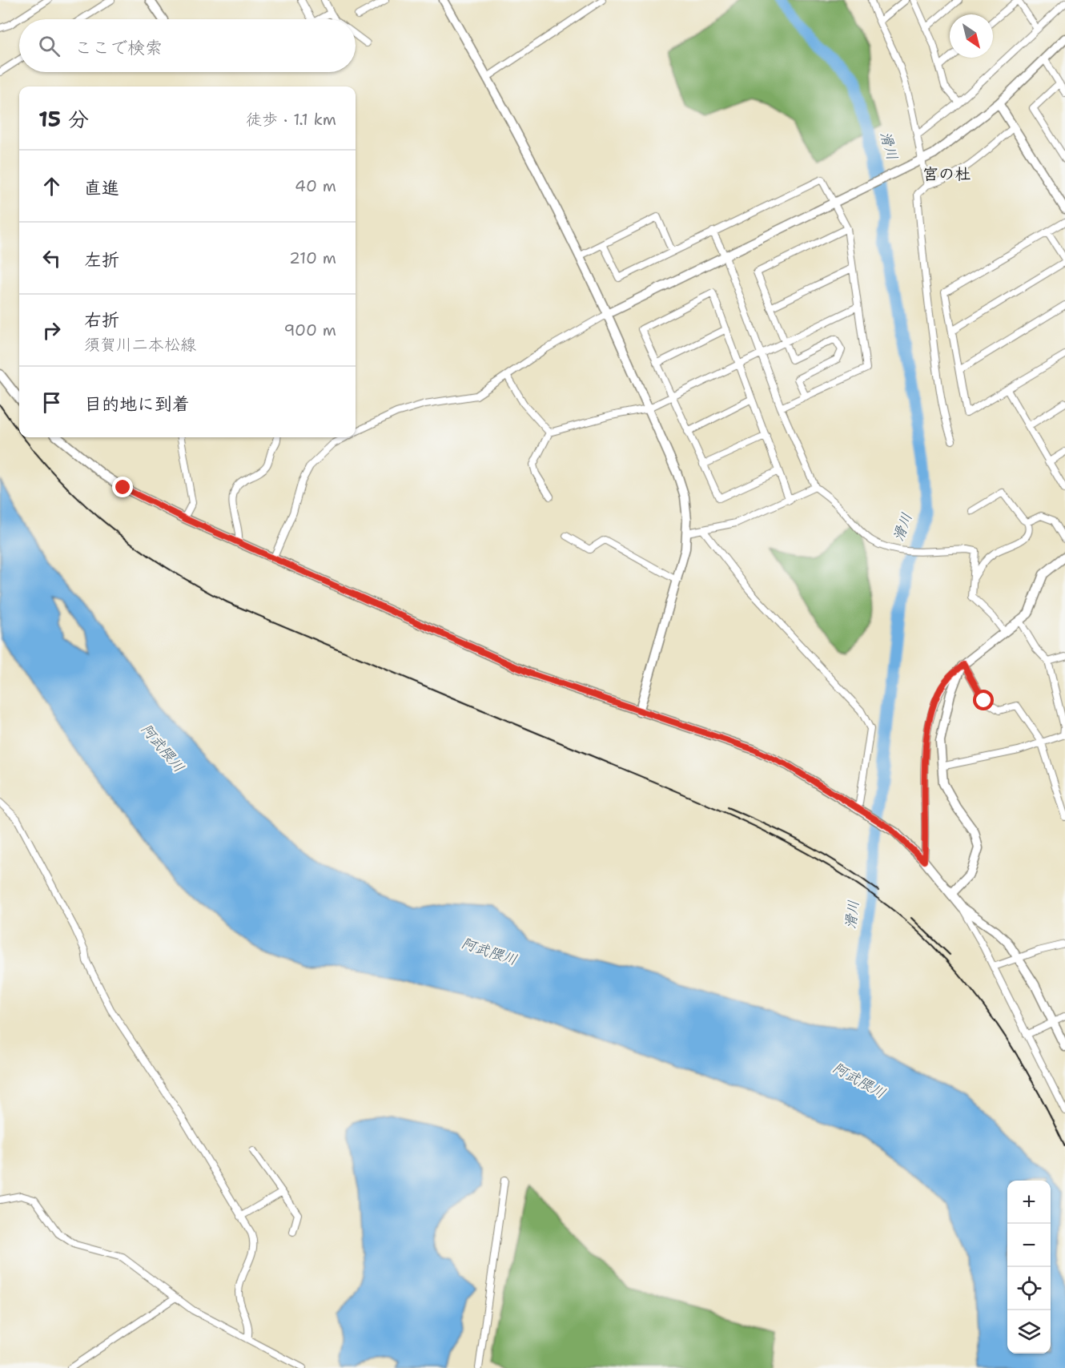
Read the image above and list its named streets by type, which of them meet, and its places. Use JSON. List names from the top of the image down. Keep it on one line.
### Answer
{"districts":["宮の杜"],"water":["滑川","阿武隈川"],"north":"bottom right","page":{"search":"ここで検索","heading":["15 分","徒歩 · 1.1 km"],"list":[["直進","40 m"],["左折","210 m"],["右折","須賀川二本松線","900 m"],"目的地に到着"],"map_buttons":["+","−"]}}
